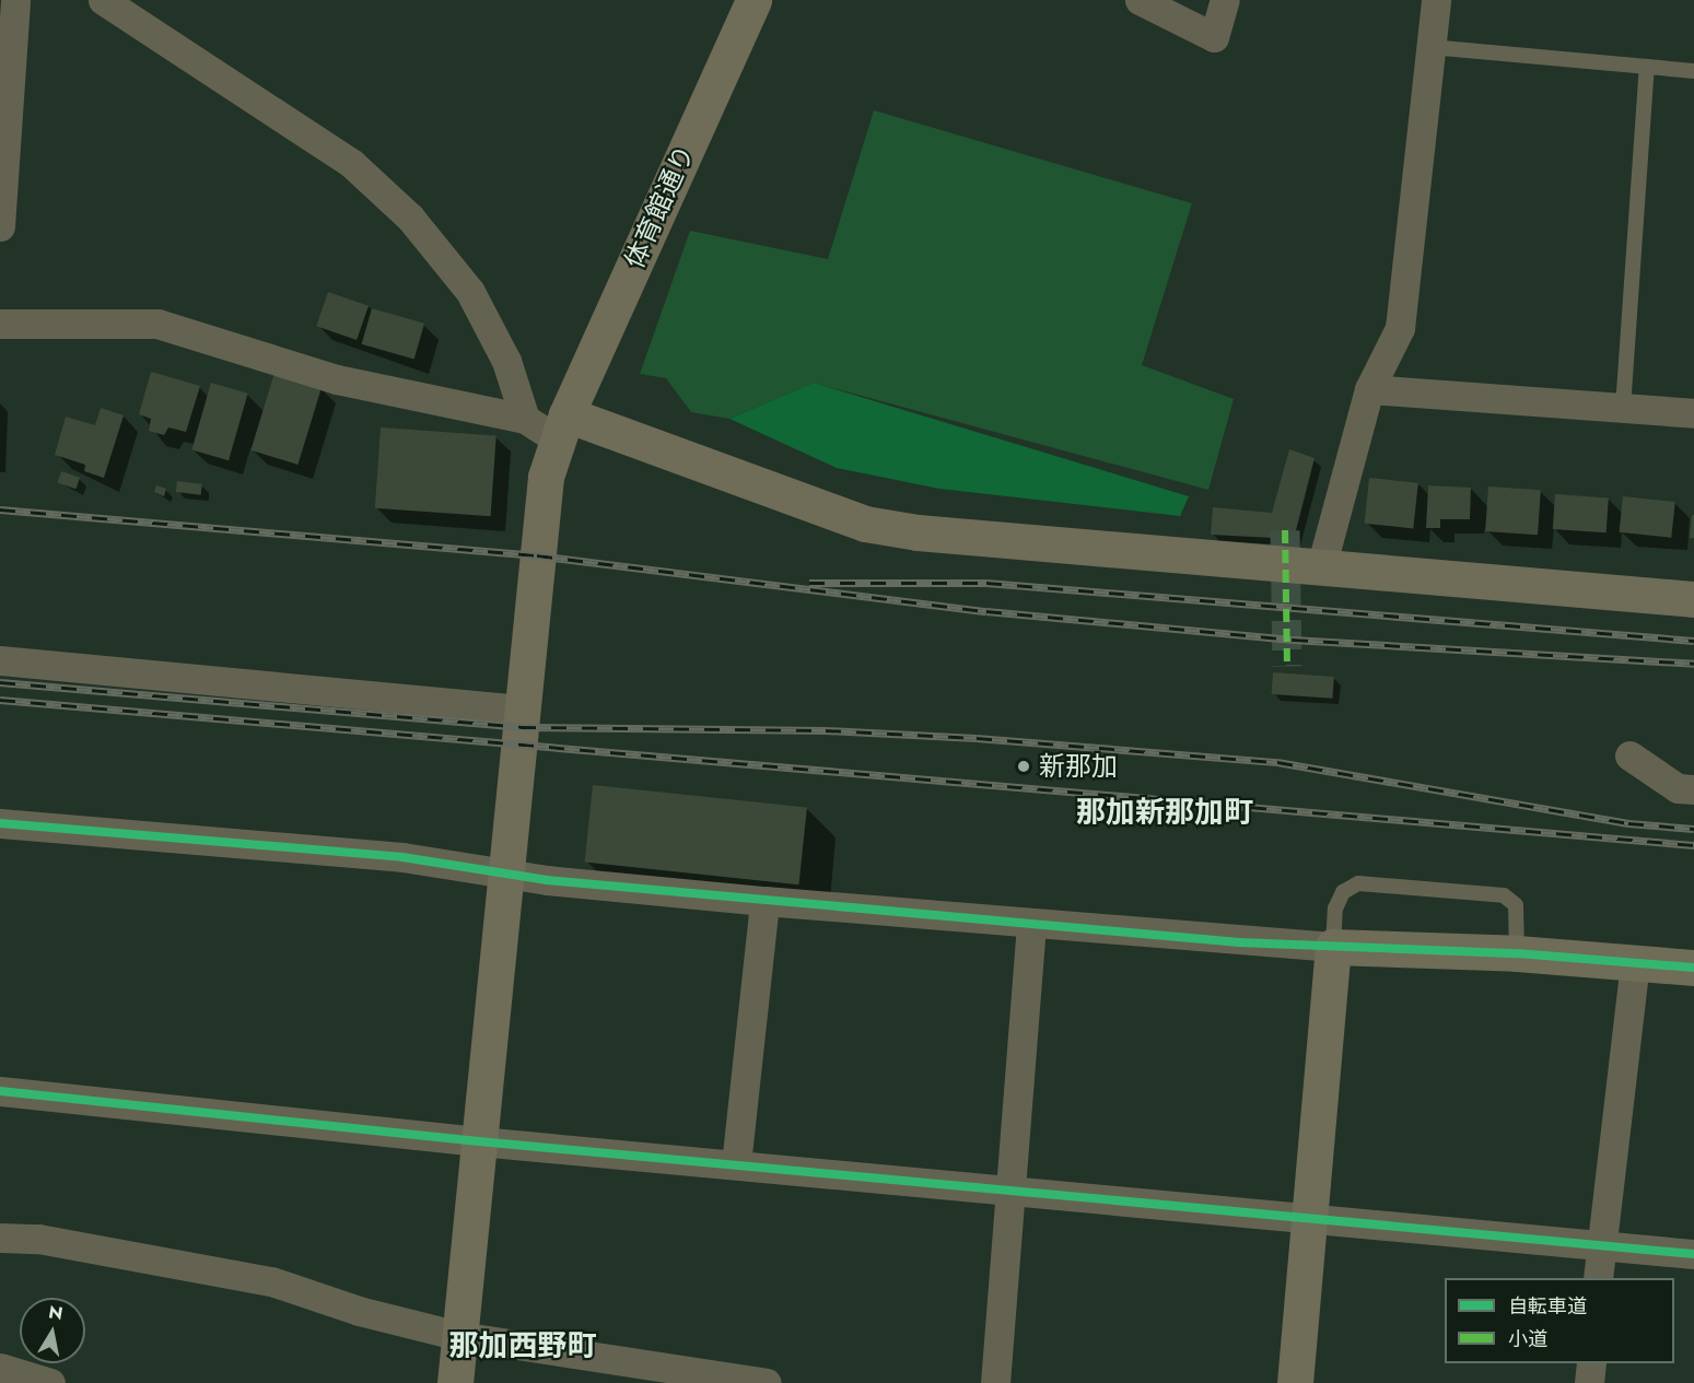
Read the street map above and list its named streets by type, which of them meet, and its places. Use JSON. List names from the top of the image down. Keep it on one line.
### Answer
{"streets":{"street":["体育館通り"]},"districts":["那加新那加町","那加西野町"],"places":["新那加"],"legend":["自転車道","小道"],"north":"top"}
